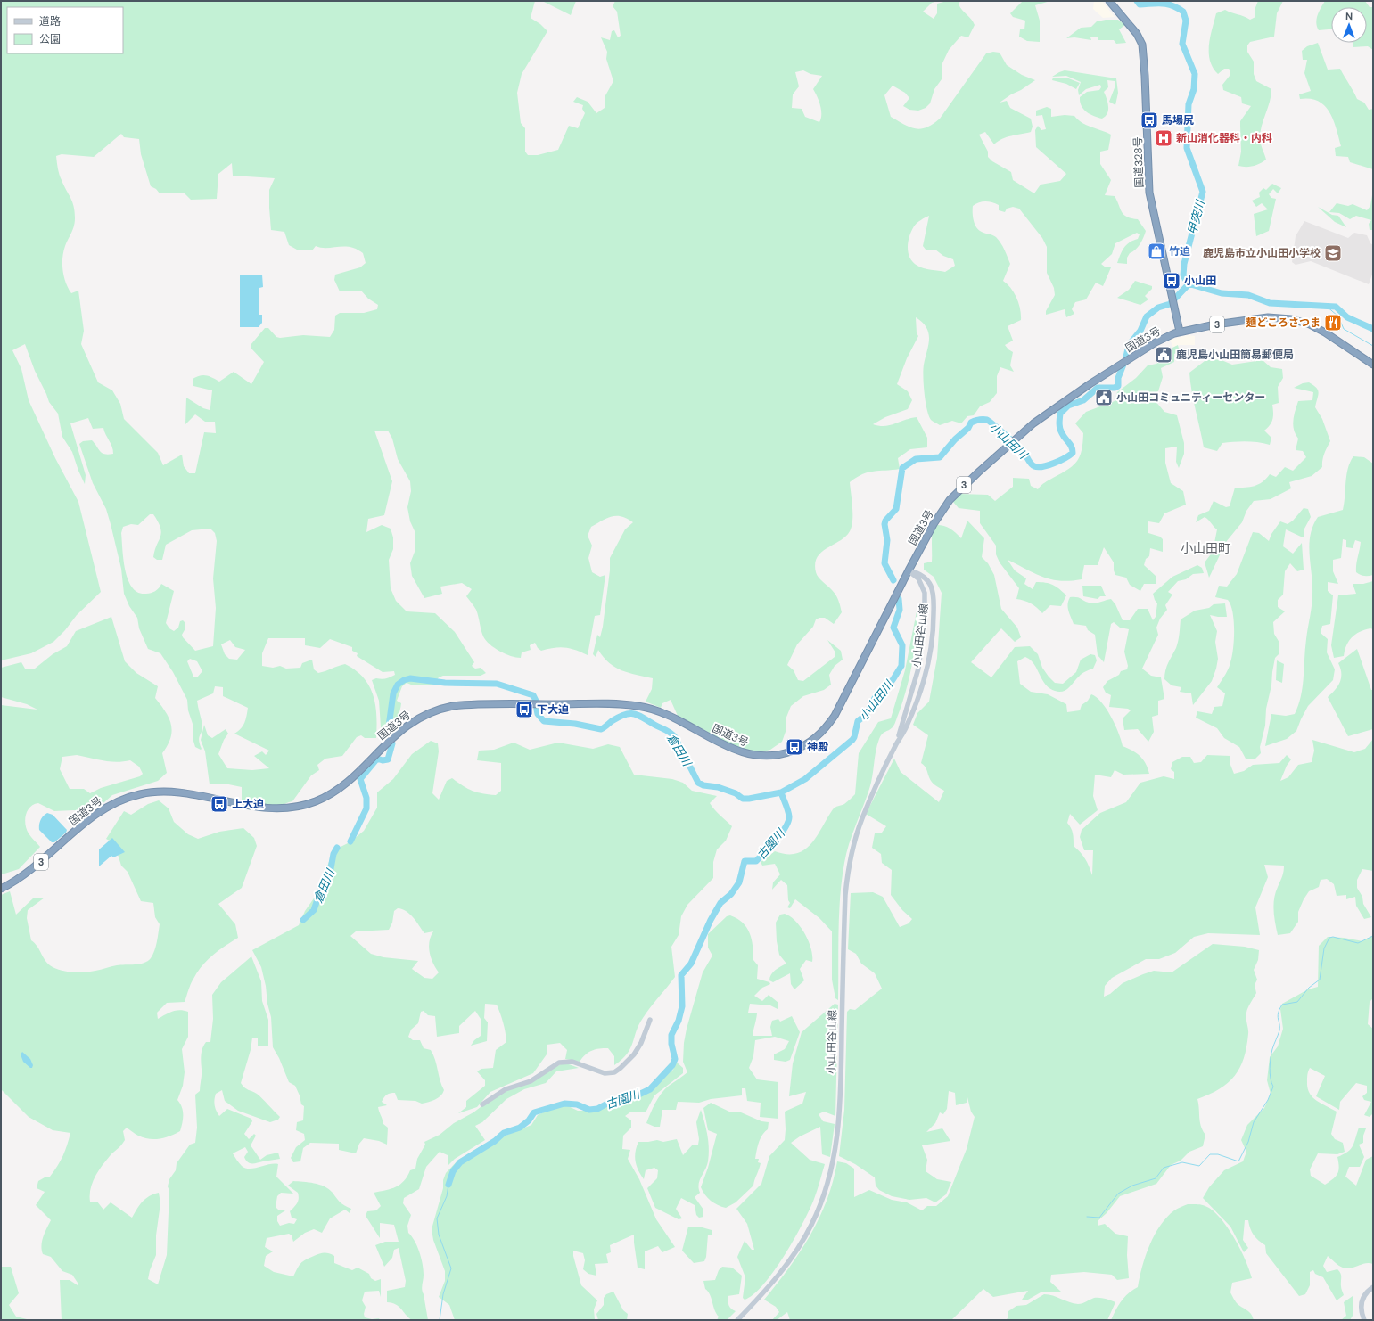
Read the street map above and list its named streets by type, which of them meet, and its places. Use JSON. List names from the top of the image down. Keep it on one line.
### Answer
{"streets":{"highway":["国道328号","3","国道3号"],"main road":["小山田谷山線"]},"crossings":[["国道328号","国道3号"],["国道3号","小山田谷山線"]],"districts":["小山田町"],"water":["甲突川","小山田川","倉田川","古園川"],"places":{"bus stop":["馬場尻","小山田","下大迫","神殿","上大迫"],"hospital":["新山消化器科・内科"],"shop":["竹迫"],"school or university":["鹿児島市立小山田小学校"],"restaurant":["麺どころさつま"],"public building":["鹿児島小山田簡易郵便局","小山田コミュニティーセンター"]},"legend":["道路","公園"],"north":"top"}
